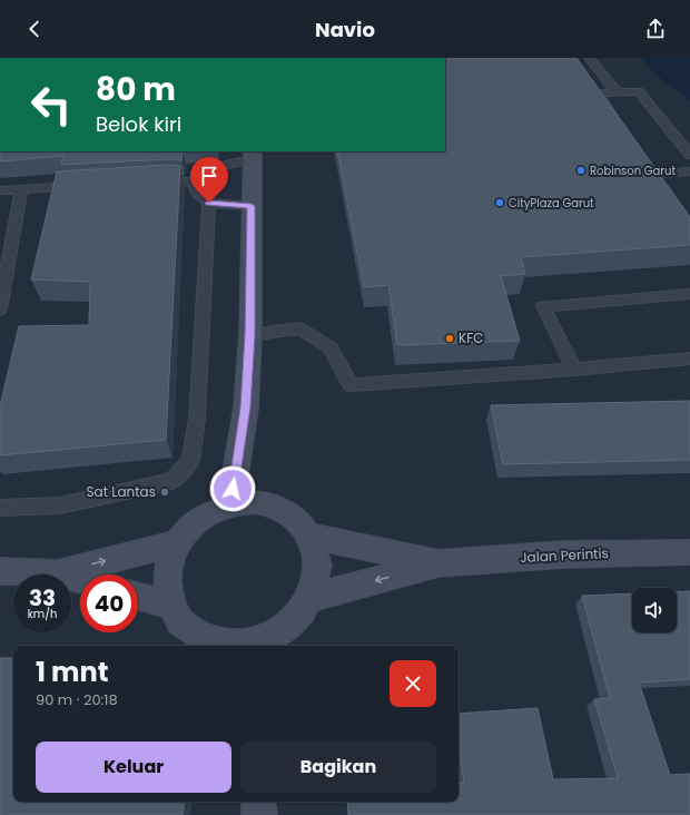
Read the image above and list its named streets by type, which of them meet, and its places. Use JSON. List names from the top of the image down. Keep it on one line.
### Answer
{"streets":{"street":["Jalan Perintis"]},"places":["Robinson Garut","CityPlaza Garut","KFC","Sat Lantas"],"page":{"header":"Navio","turn":["80 m","Belok kiri"],"speed":"33 km/h","limit":"40","heading":["1 mnt","90 m · 20:18"],"buttons":["Keluar","Bagikan"]}}
